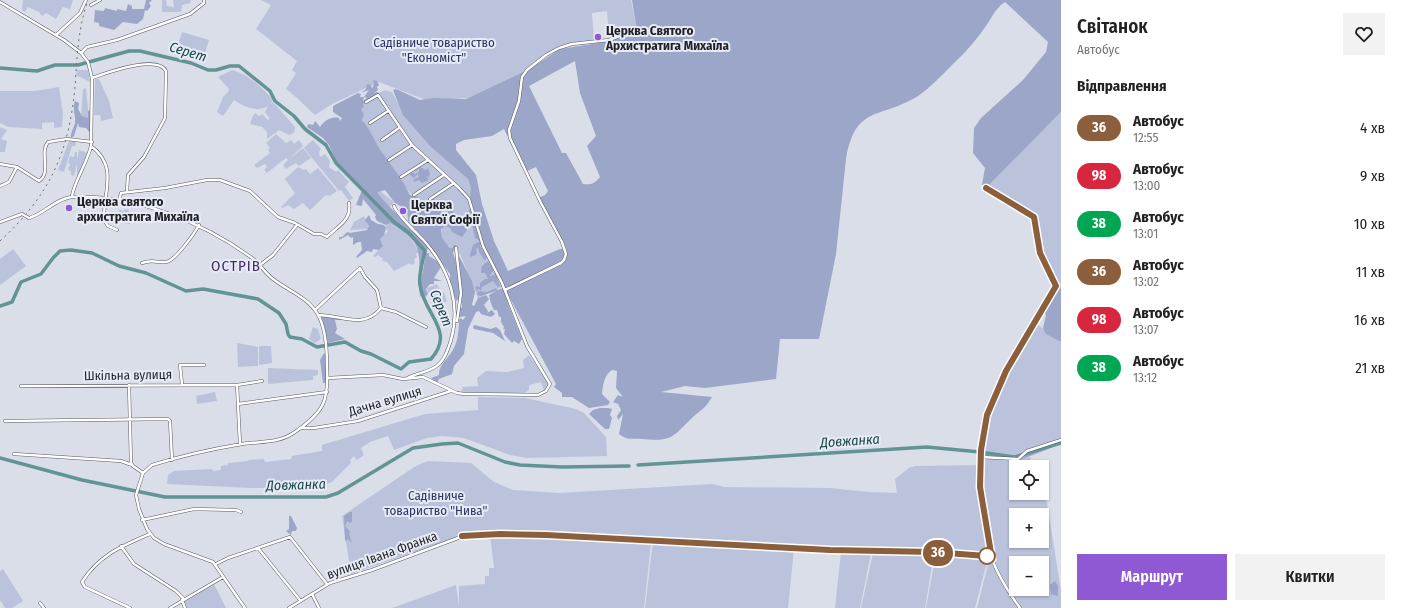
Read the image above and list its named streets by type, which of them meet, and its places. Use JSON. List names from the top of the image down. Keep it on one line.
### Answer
{"streets":{"street":["Шкільна вулиця","Дачна вулиця","вулиця Івана Франка"]},"districts":["ОСТРІВ"],"water":["Серет","Довжанка"],"parks":["Садівниче товариство \"Економіст\"","Садівниче товариство \"Нива\""],"places":["Церква Святого Архистратига Михаїла","Церква святого архистратига Михаїла","Церква Святої Софії"],"lines":["bus line 36"],"page":{"on_map":"36","heading":[["Світанок","Автобус"],"Відправлення"],"list":[{"mark":"36","name":"Автобус","note":"12:55","value":"4 хв"},{"mark":"98","name":"Автобус","note":"13:00","value":"9 хв"},{"mark":"38","name":"Автобус","note":"13:01","value":"10 хв"},{"mark":"36","name":"Автобус","note":"13:02","value":"11 хв"},{"mark":"98","name":"Автобус","note":"13:07","value":"16 хв"},{"mark":"38","name":"Автобус","note":"13:12","value":"21 хв"}],"map_buttons":["+","−"],"buttons":["Маршрут","Квитки"]}}
